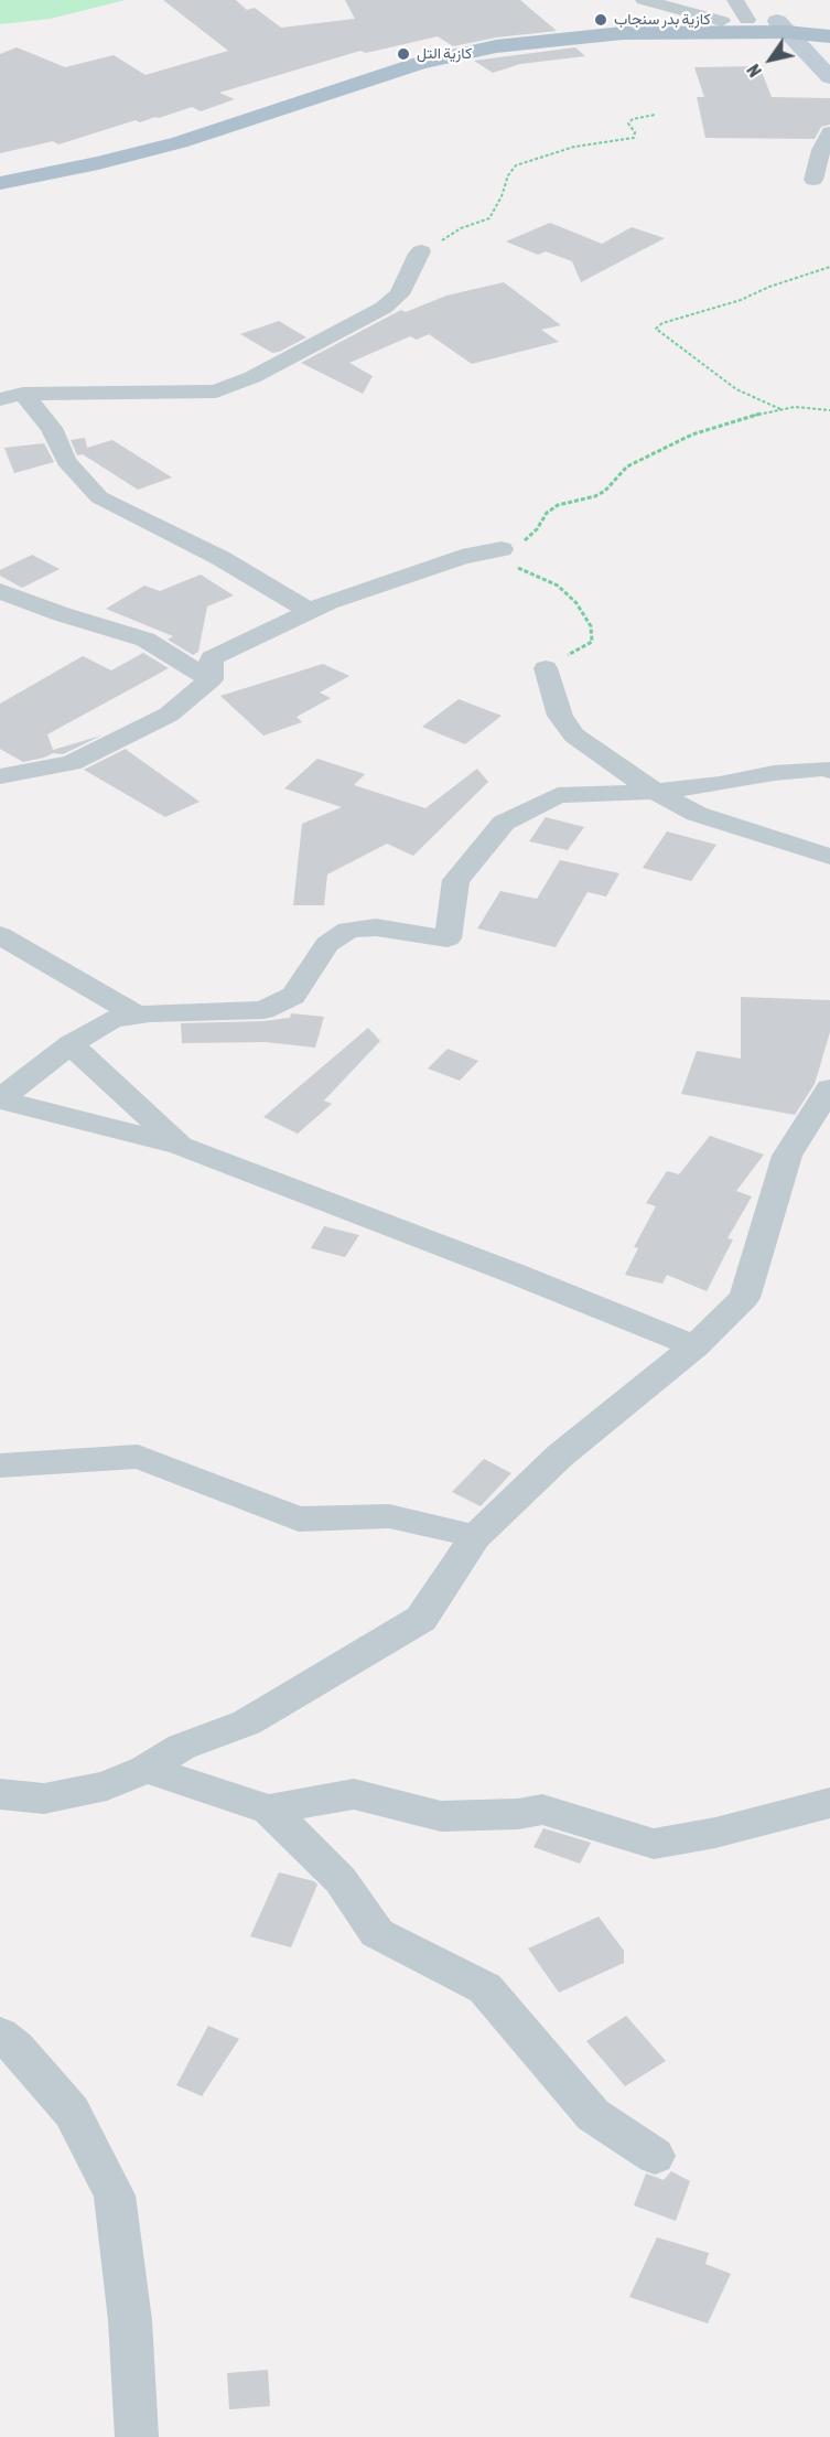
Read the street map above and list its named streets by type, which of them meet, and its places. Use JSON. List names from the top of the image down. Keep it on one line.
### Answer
{"places":["كازية بدر سنجاب","كازية التل"],"north":"bottom left"}
